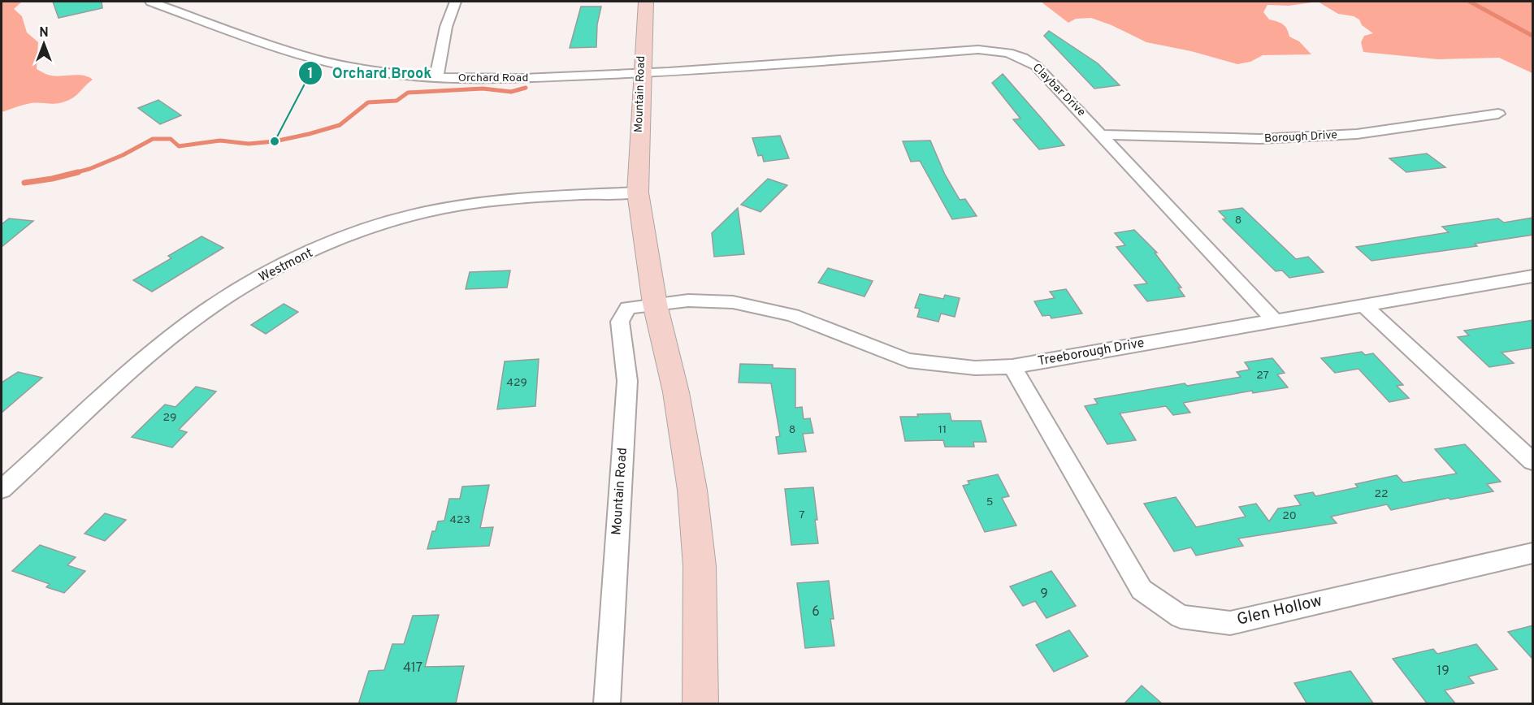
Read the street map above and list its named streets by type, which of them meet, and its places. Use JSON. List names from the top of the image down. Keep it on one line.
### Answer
{"streets":{"main road":["Mountain Road"],"street":["Orchard Road","Claybar Drive","Borough Drive","Westmont","Treeborough Drive","Glen Hollow"]},"crossings":[["Orchard Road","Claybar Drive"],["Orchard Road","Mountain Road"],["Claybar Drive","Mountain Road"],["Claybar Drive","Borough Drive"],["Claybar Drive","Treeborough Drive"],["Mountain Road","Westmont"],["Mountain Road","Treeborough Drive"],["Treeborough Drive","Glen Hollow"]],"places":["Orchard Brook"],"house_numbers":["8","27","429","29","8","11","22","5","7","20","423","9","6","417","19"],"north":"top"}
